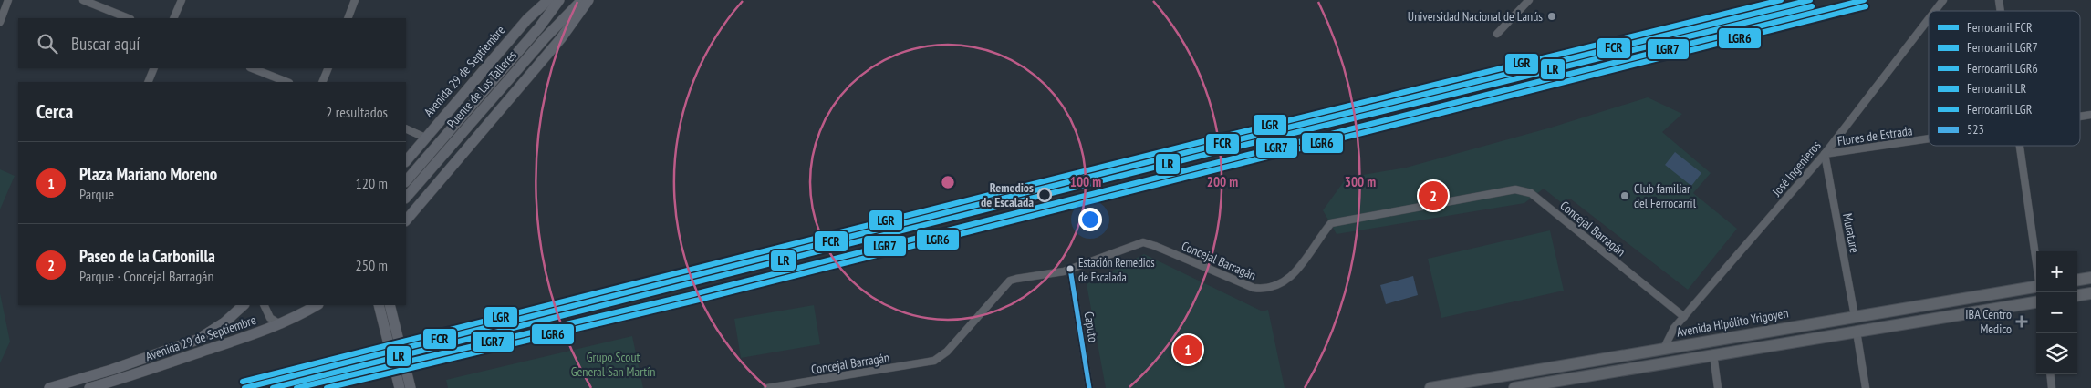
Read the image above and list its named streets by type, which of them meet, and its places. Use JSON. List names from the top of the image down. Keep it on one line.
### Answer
{"streets":{"main road":["Avenida Hipólito Yrigoyen"],"street":["Avenida 29 de Septiembre","Puente de Los Talleres","Flores de Estrada","José Ingenieros","Concejal Barragán","Murature","Caputo"]},"crossings":[["Flores de Estrada","José Ingenieros"],["Flores de Estrada","Murature"],["José Ingenieros","Concejal Barragán"],["José Ingenieros","Murature"],["José Ingenieros","Avenida Hipólito Yrigoyen"],["Concejal Barragán","Caputo"],["Murature","Avenida Hipólito Yrigoyen"]],"parks":["Grupo Scout General San Martín"],"places":{"other":["Universidad Nacional de Lanús","Remedios de Escalada","Club familiar del Ferrocarril","Estación Remedios de Escalada"],"health":["IBA Centro Medico"]},"lines":["rail line FCR","rail line LGR7","rail line LGR","rail line LGR6","rail line LR","transit line 523"],"legend":["Ferrocarril FCR","Ferrocarril LGR7","Ferrocarril LGR6","Ferrocarril LR","Ferrocarril LGR","523"],"page":{"search":"Buscar aquí","heading":["Cerca","2 resultados"],"list":[{"mark":"1","name":"Plaza Mariano Moreno","note":"Parque","value":"120 m"},{"mark":"2","name":"Paseo de la Carbonilla","note":"Parque · Concejal Barragán","value":"250 m"}],"pins":["2","1"],"map_buttons":["+","−"]},"rings":["100 m","200 m","300 m"]}
